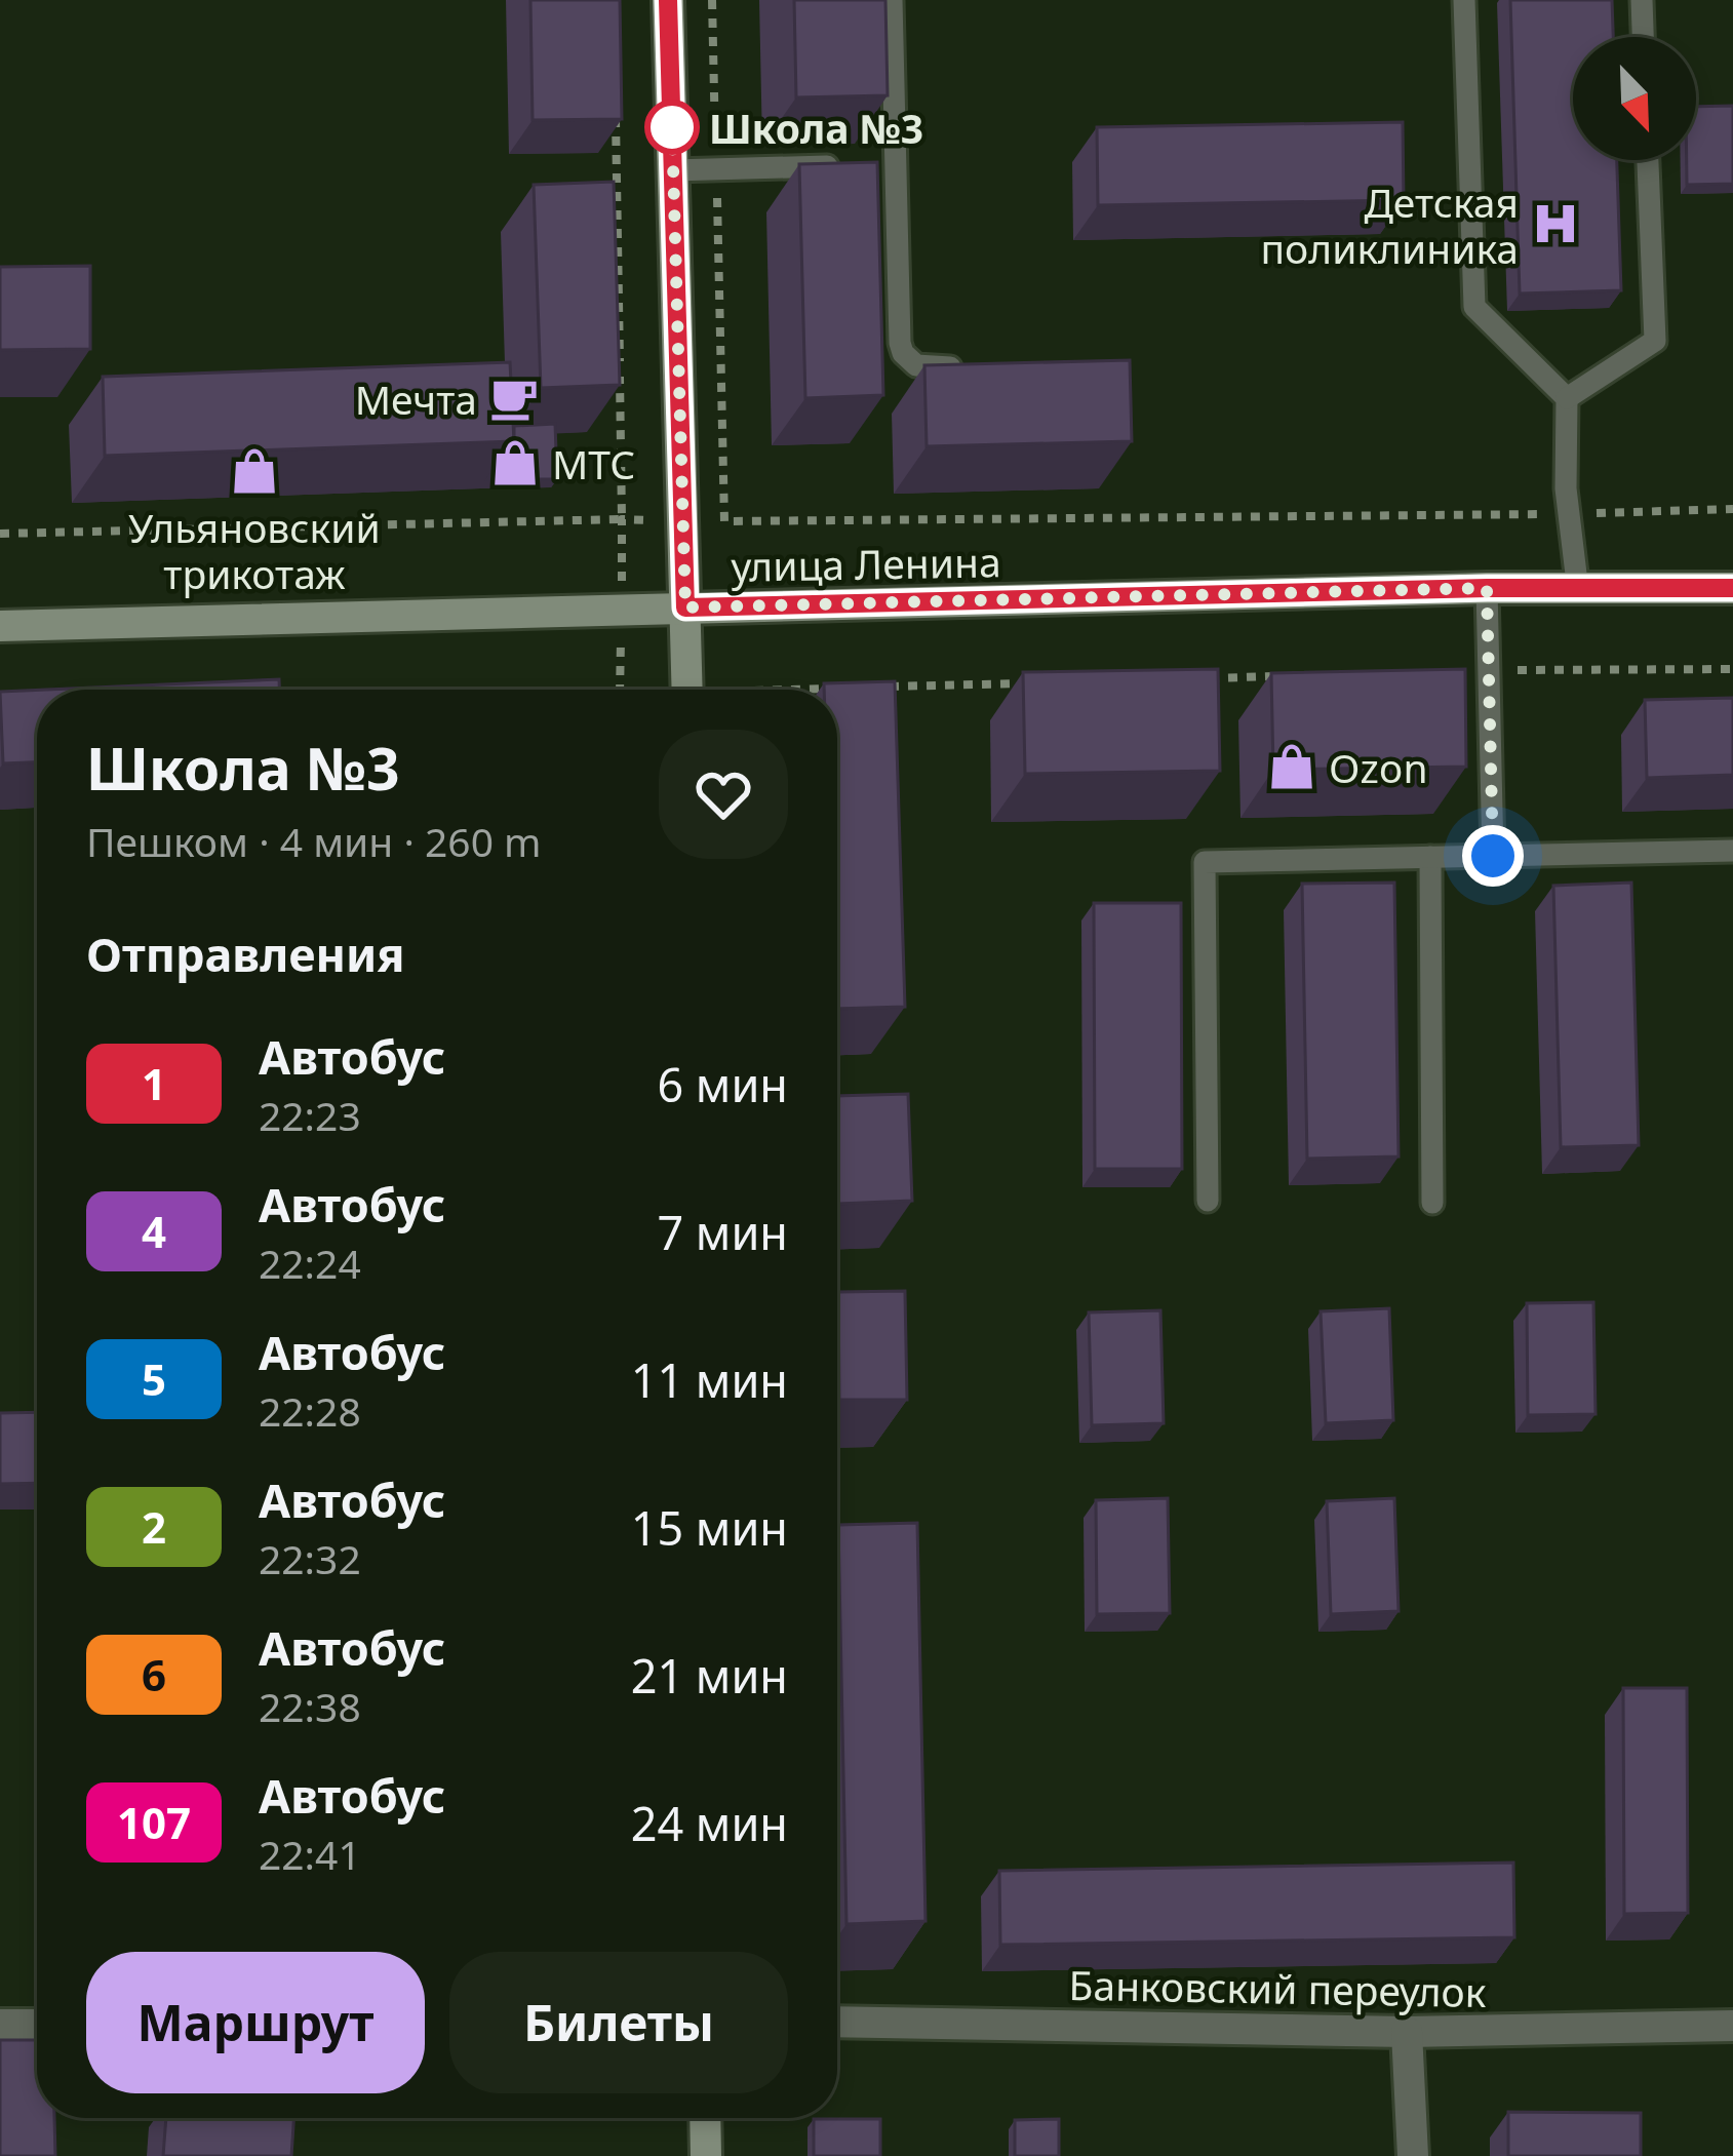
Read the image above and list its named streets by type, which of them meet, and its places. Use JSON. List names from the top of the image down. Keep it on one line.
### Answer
{"streets":{"main road":["улица Ленина"],"street":["Банковский переулок"]},"places":{"other":["Школа №3"],"hospital":["Детская поликлиника"],"cafe":["Мечта"],"shop":["МТС","Ульяновский трикотаж","Ozon"]},"lines":["bus line 1"],"north":"bottom right","page":{"heading":[["Школа №3","Пешком · 4 мин · 260 m"],"Отправления"],"list":[{"mark":"1","name":"Автобус","note":"22:23","value":"6 мин"},{"mark":"4","name":"Автобус","note":"22:24","value":"7 мин"},{"mark":"5","name":"Автобус","note":"22:28","value":"11 мин"},{"mark":"2","name":"Автобус","note":"22:32","value":"15 мин"},{"mark":"6","name":"Автобус","note":"22:38","value":"21 мин"},{"mark":"107","name":"Автобус","note":"22:41","value":"24 мин"}],"buttons":["Маршрут","Билеты"]}}
